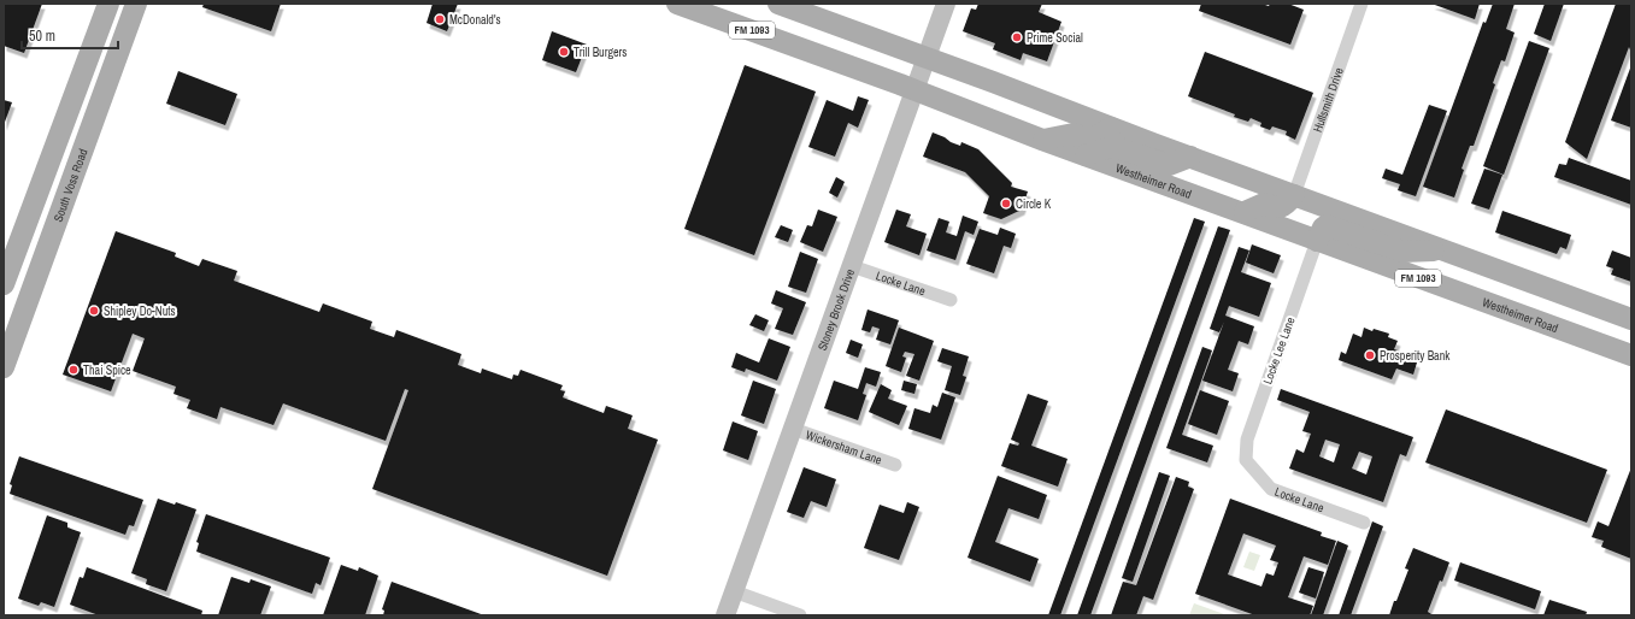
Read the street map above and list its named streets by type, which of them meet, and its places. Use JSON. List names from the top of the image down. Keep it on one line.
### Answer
{"streets":{"main road":["FM 1093","Westheimer Road","South Voss Road"],"street":["Hullsmith Drive","Locke Lane","Stoney Brook Drive","Locke Lee Lane","Wickersham Lane"]},"crossings":[["FM 1093","Hullsmith Drive"],["FM 1093","Stoney Brook Drive"],["Westheimer Road","Stoney Brook Drive"],["Westheimer Road","Locke Lee Lane"],["Locke Lane","Stoney Brook Drive"],["Locke Lane","Locke Lee Lane"],["Stoney Brook Drive","Wickersham Lane"]],"places":["McDonald's","Prime Social","Trill Burgers","Circle K","Shipley Do-Nuts","Prosperity Bank","Thai Spice"],"scale_bar":"50 m"}
